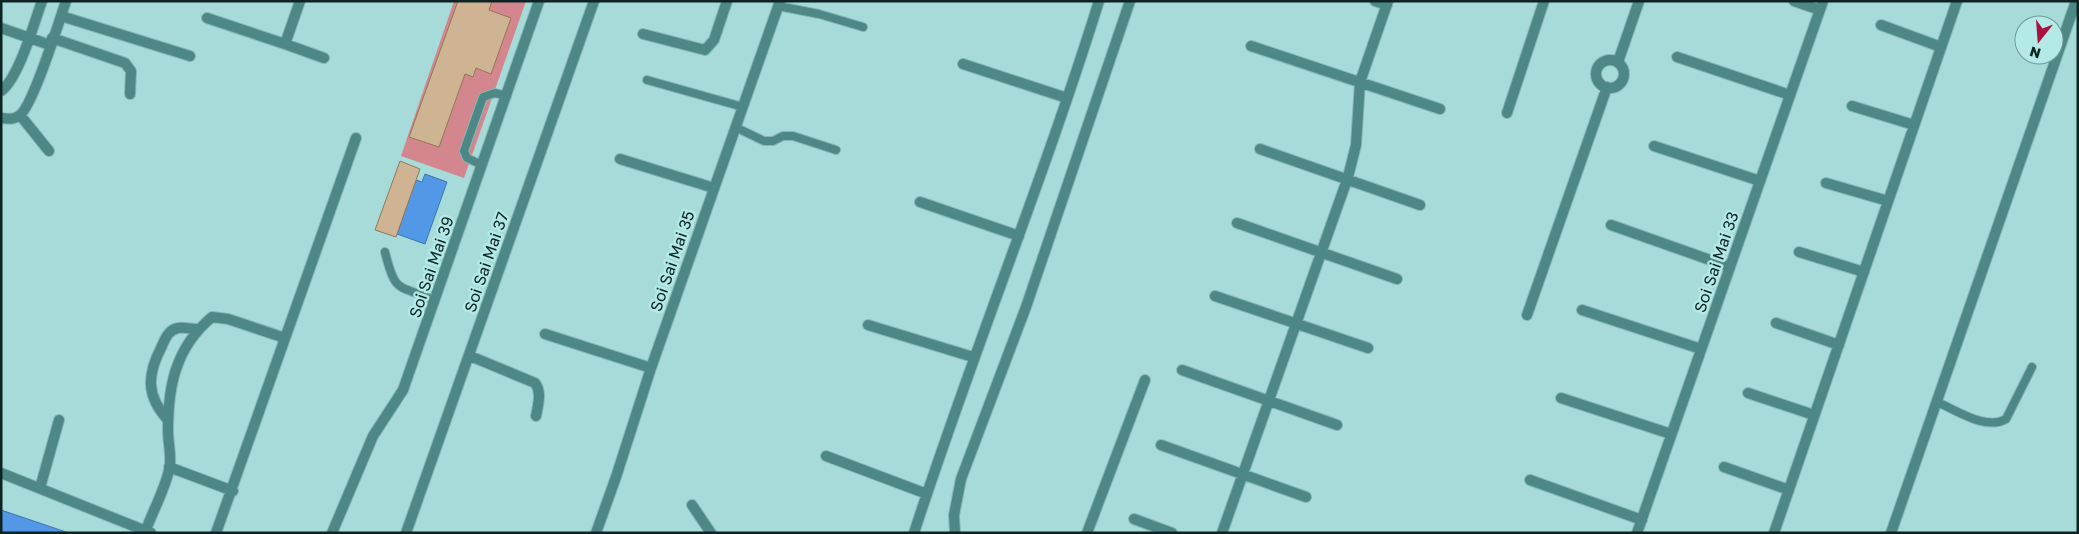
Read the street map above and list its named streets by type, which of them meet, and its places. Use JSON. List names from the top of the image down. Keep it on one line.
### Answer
{"streets":{"street":["Soi Sai Mai 35","Soi Sai Mai 37","Soi Sai Mai 33","Soi Sai Mai 39"]},"north":"bottom"}
